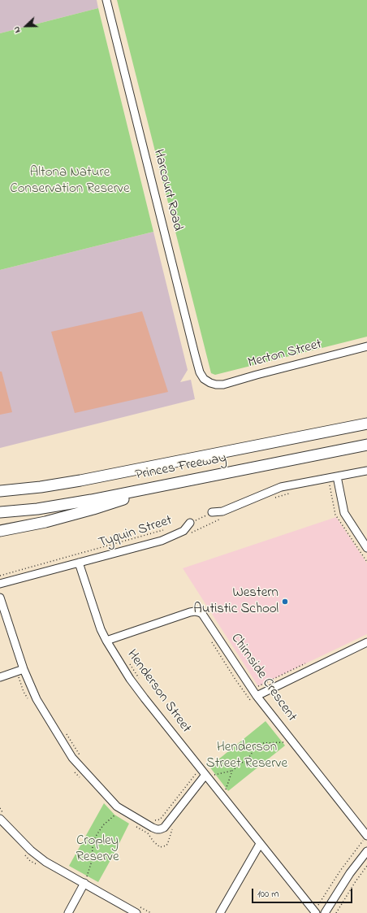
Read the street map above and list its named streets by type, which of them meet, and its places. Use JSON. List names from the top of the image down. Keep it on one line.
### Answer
{"streets":{"highway":["Princes Freeway"],"street":["Harcourt Road","Merton Street","Tyquin Street","Chirnside Crescent","Henderson Street"]},"crossings":[["Harcourt Road","Merton Street"],["Tyquin Street","Henderson Street"],["Chirnside Crescent","Henderson Street"]],"parks":["Altona Nature Conservation Reserve","Henderson Street Reserve","Cropley Reserve"],"places":["Western Autistic School"],"scale_bar":"100 m","north":"left"}
